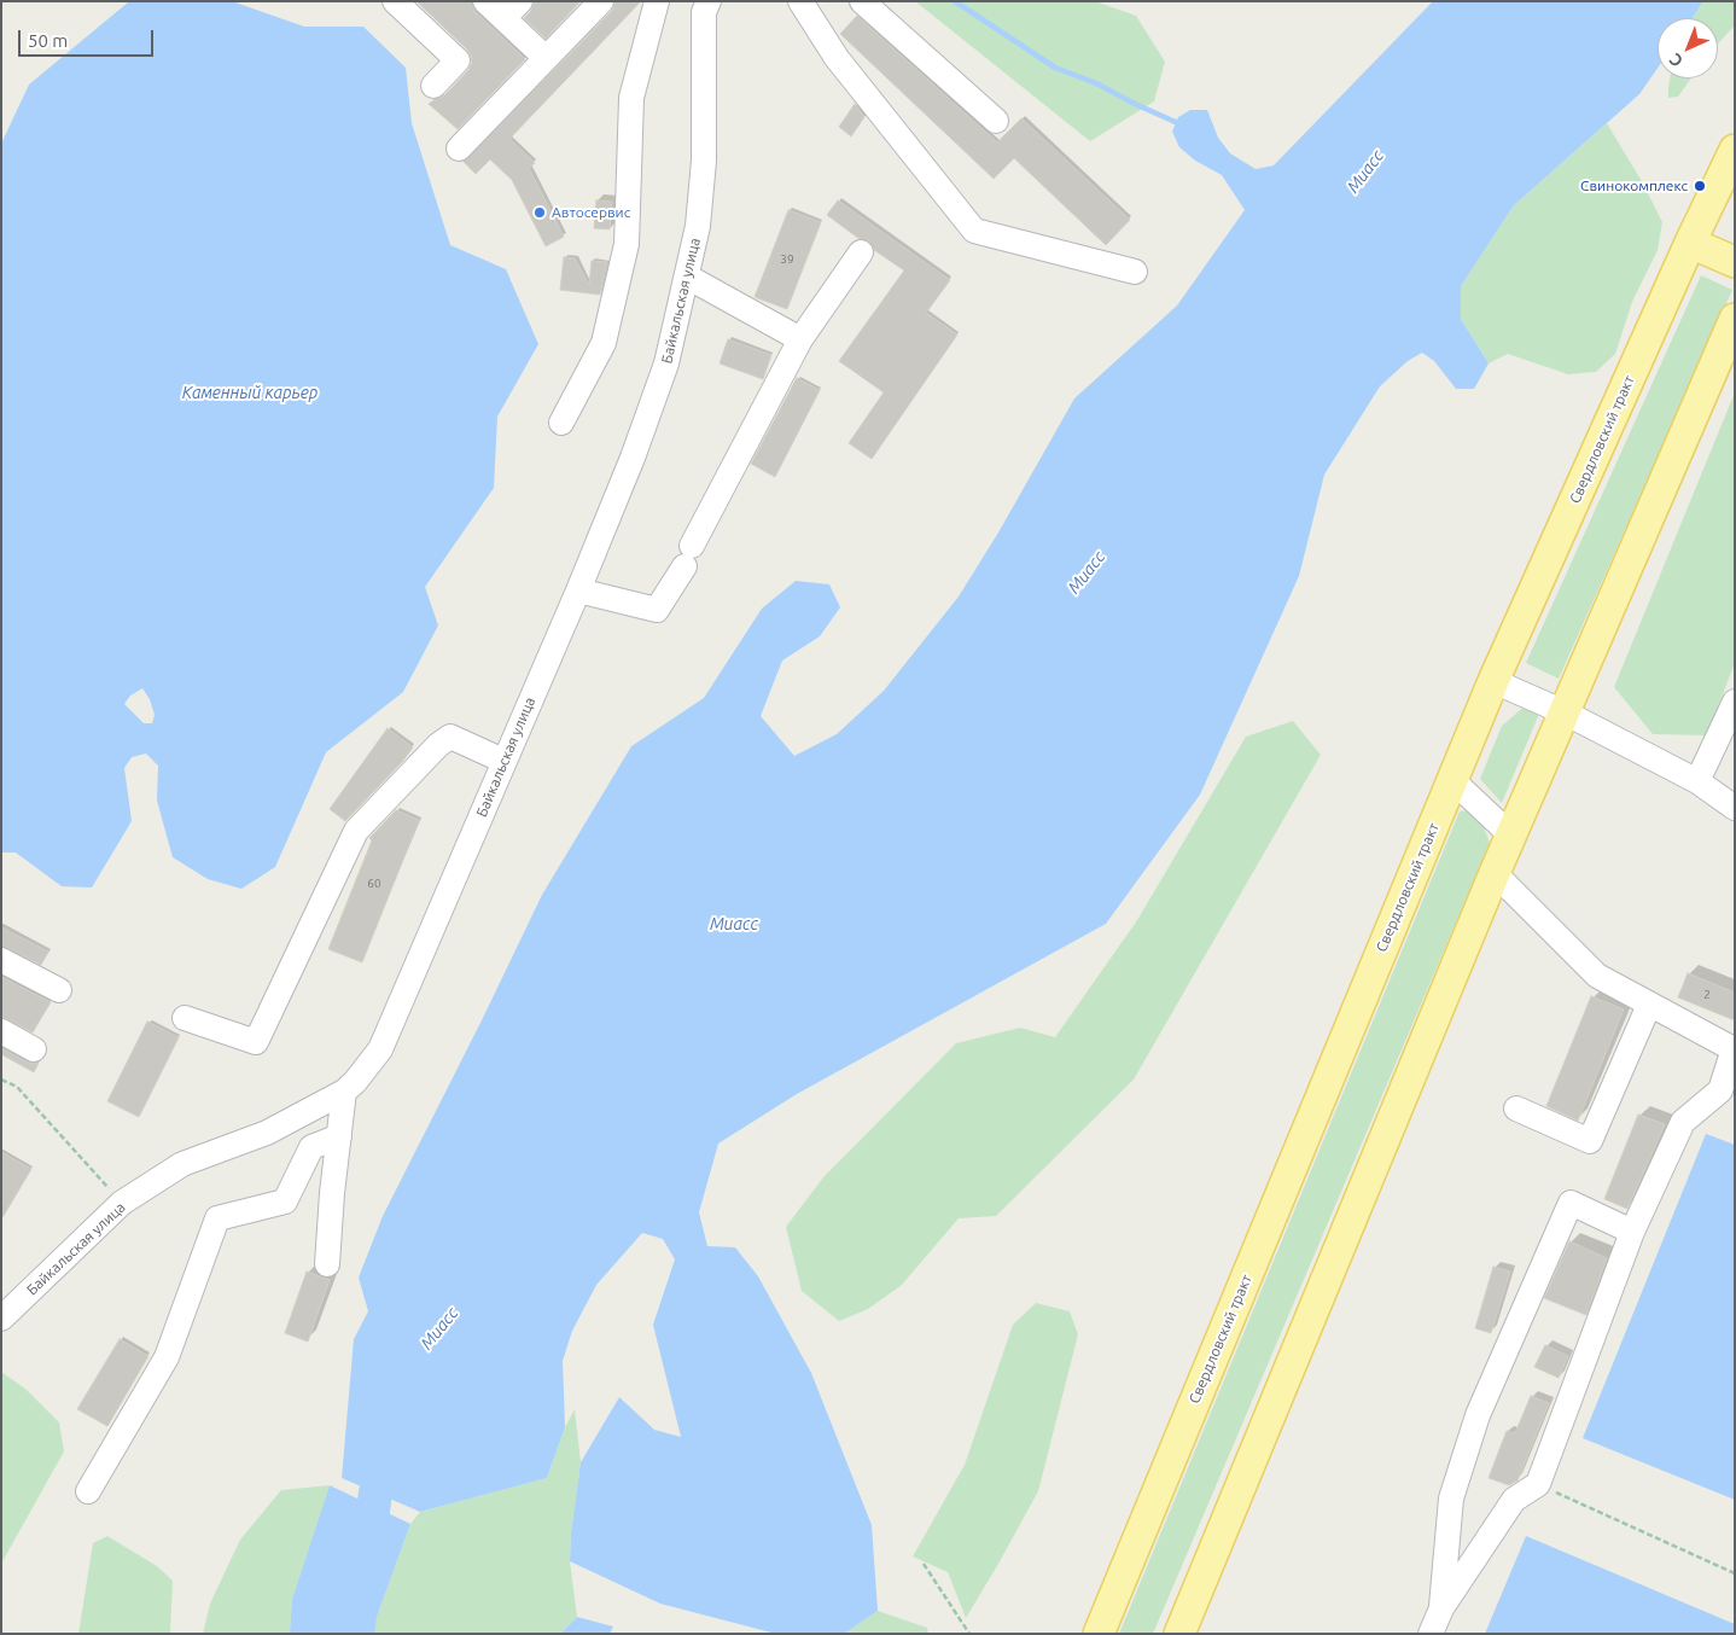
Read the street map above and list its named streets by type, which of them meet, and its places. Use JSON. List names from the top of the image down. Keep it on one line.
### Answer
{"streets":{"main road":["Свердловский тракт"],"street":["Байкальская улица"]},"water":["Миасс","Каменный карьер"],"places":["Свинокомплекс","Автосервис"],"house_numbers":["39","60","2"],"scale_bar":"50 m","north":"bottom left"}
